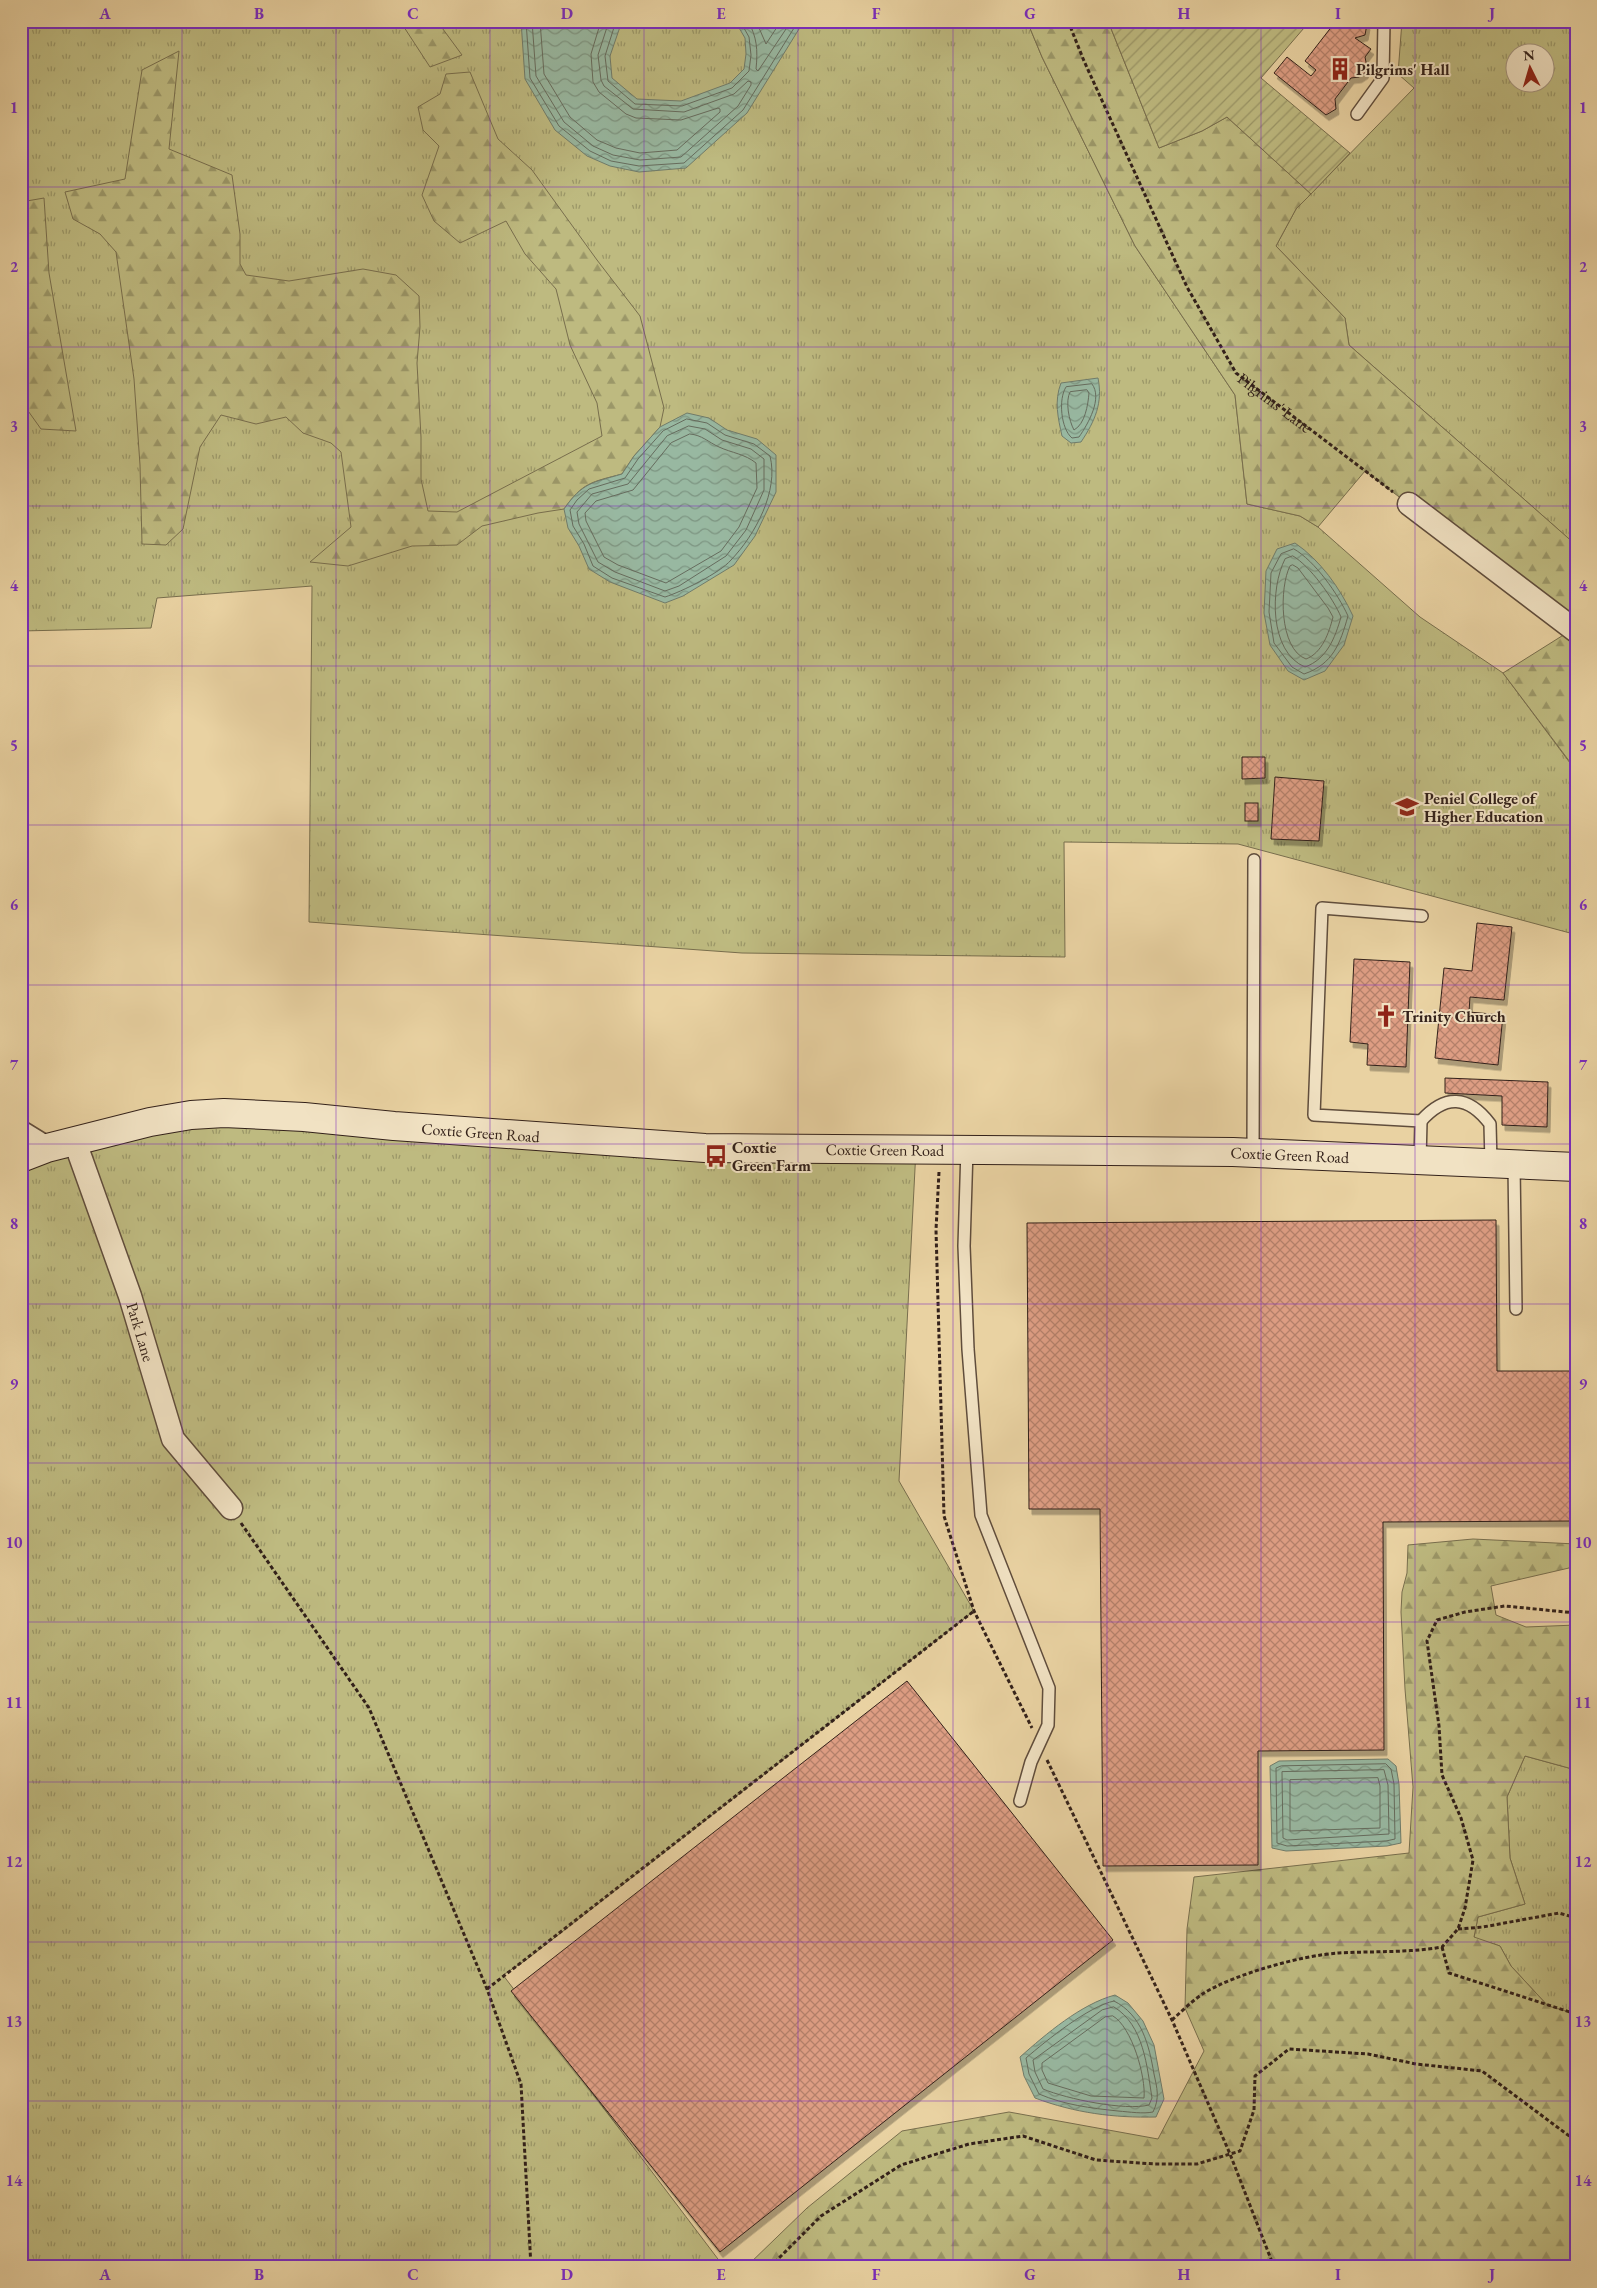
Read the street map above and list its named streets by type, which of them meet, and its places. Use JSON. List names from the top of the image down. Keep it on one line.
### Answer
{"streets":{"street":["Coxtie Green Road","Park Lane"],"path":["Pilgrims' Lane"]},"crossings":[["Coxtie Green Road","Park Lane"]],"places":{"building":["Pilgrims' Hall"],"school or university":["Peniel College of Higher Education"],"church":["Trinity Church"],"bus stop":["Coxtie Green Farm"]},"north":"top","grid":{"columns":["A","B","C","D","E","F","G","H","I","J"],"rows":["1","2","3","4","5","6","7","8","9","10","11","12","13","14"]}}
